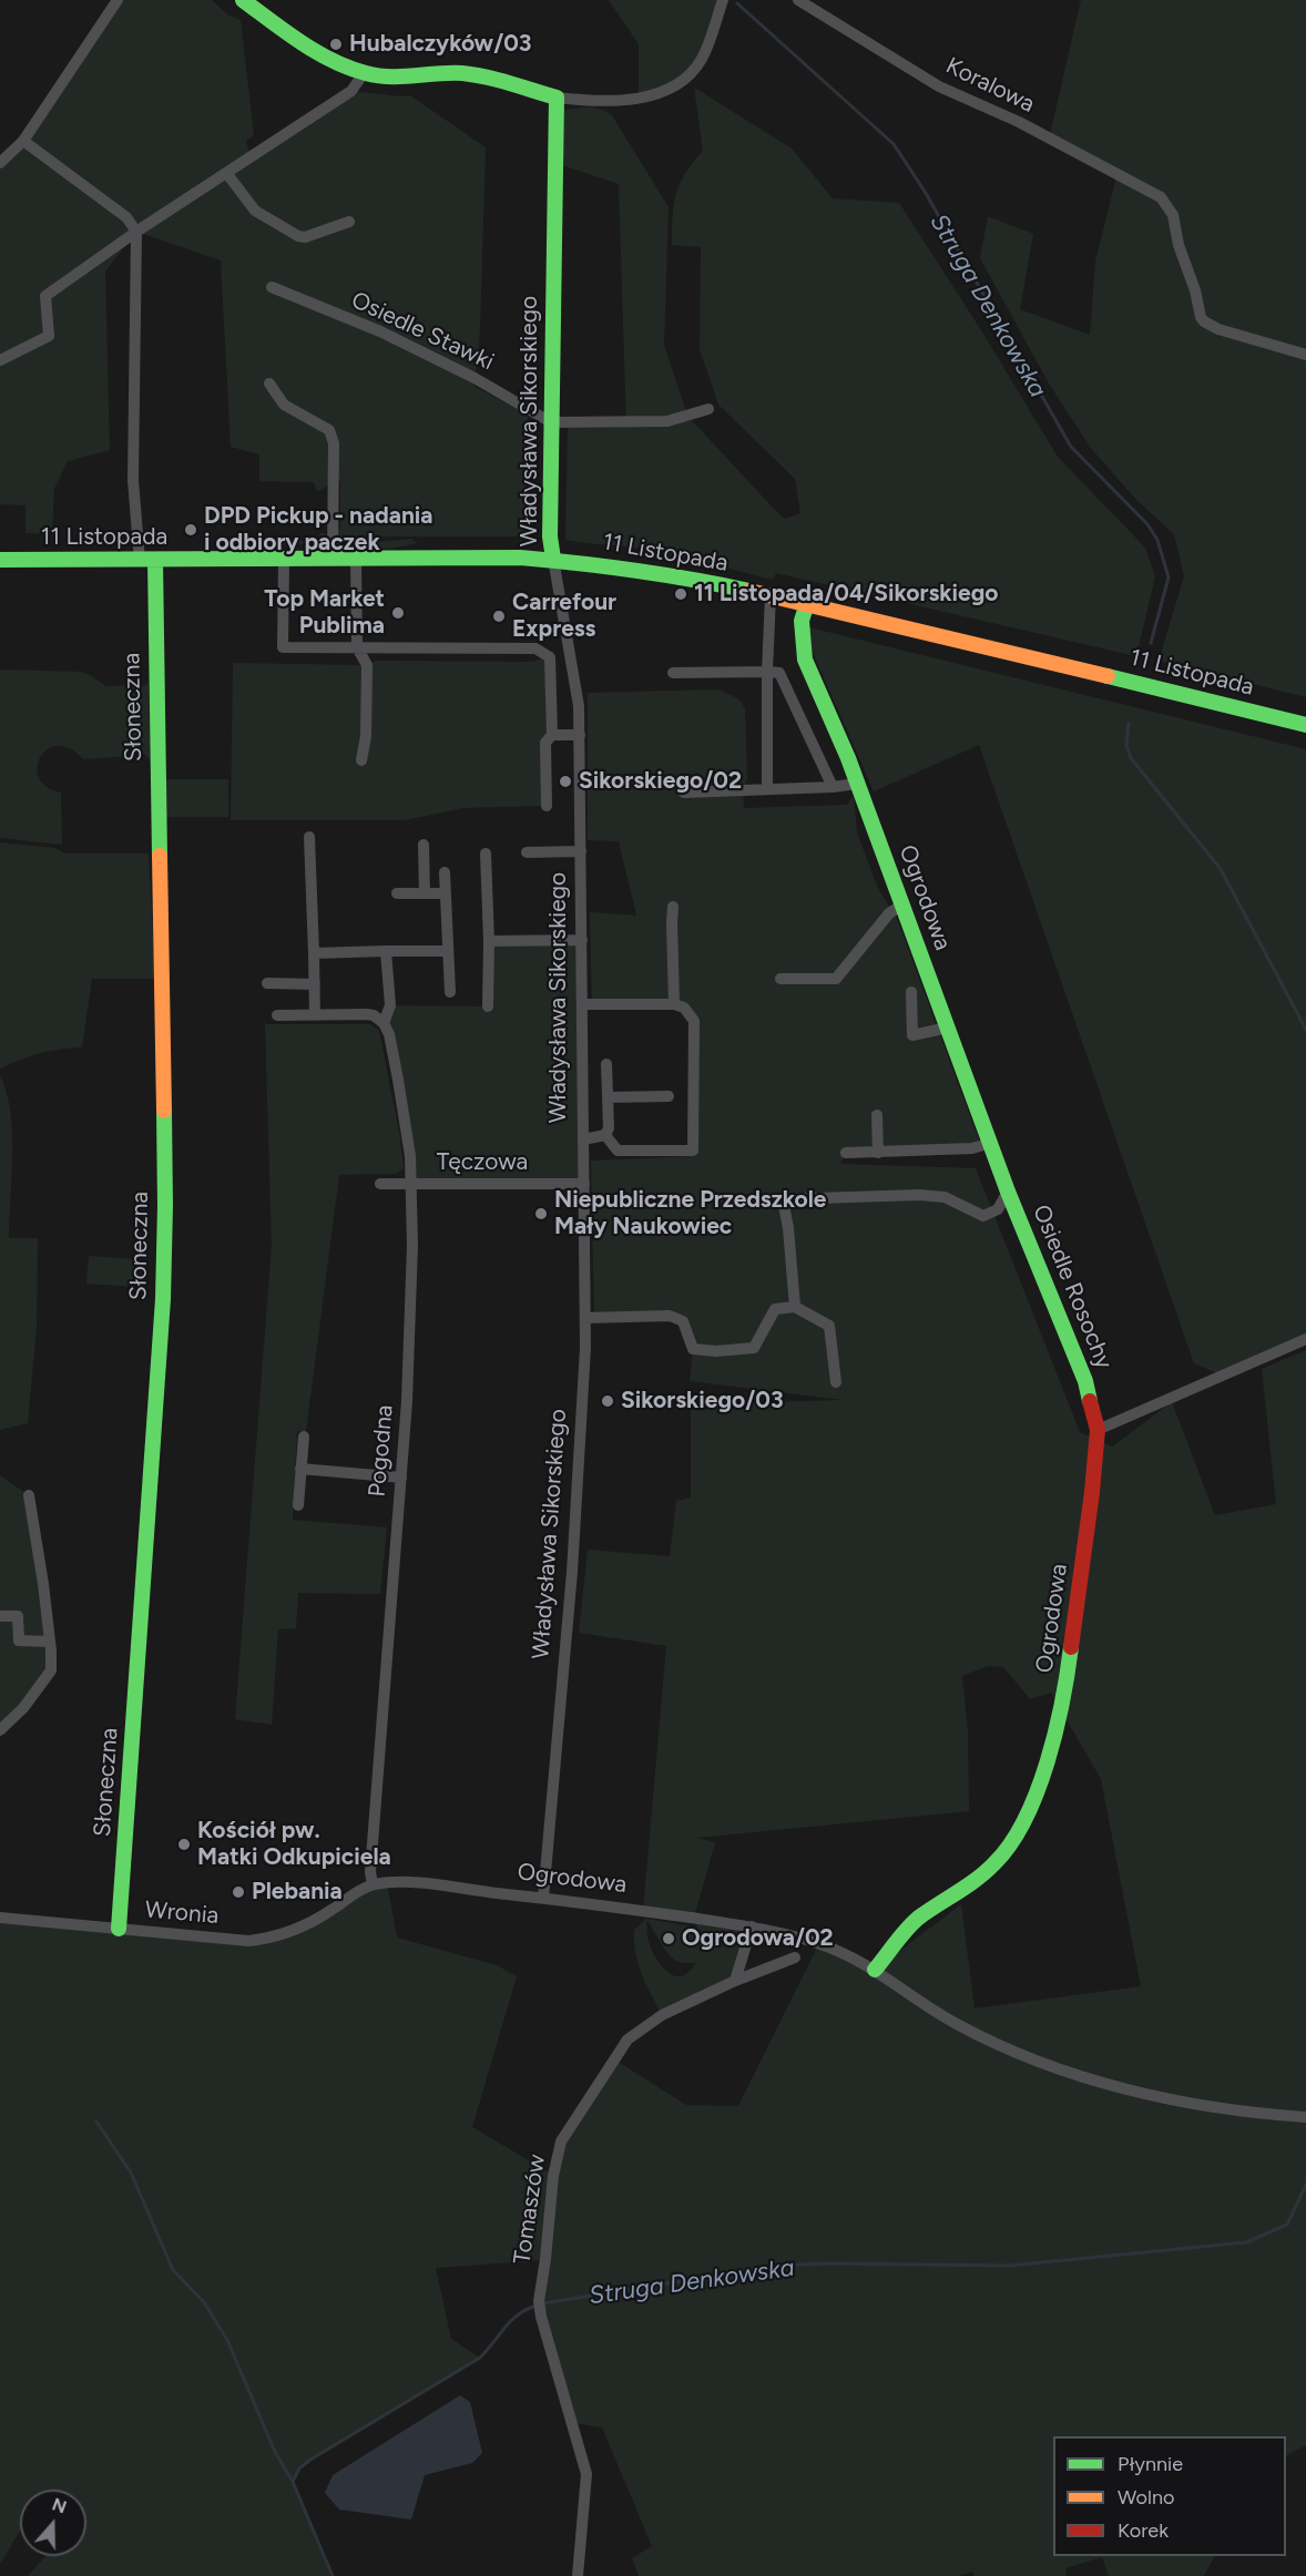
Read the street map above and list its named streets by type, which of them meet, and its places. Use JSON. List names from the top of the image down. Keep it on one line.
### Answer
{"streets":{"street":["Koralowa","Osiedle Stawki","Władysława Sikorskiego","11 Listopada","Słoneczna","Ogrodowa","Tęczowa","Osiedle Rosochy","Pogodna","Wronia","Tomaszów"]},"crossings":[["Osiedle Stawki","Władysława Sikorskiego"],["Władysława Sikorskiego","11 Listopada"],["Władysława Sikorskiego","Ogrodowa"],["Władysława Sikorskiego","Tęczowa"],["11 Listopada","Słoneczna"],["11 Listopada","Ogrodowa"],["Słoneczna","Wronia"],["Ogrodowa","Osiedle Rosochy"],["Ogrodowa","Wronia"],["Tęczowa","Pogodna"],["Pogodna","Wronia"]],"water":["Struga Denkowska"],"places":["Hubalczyków/03","DPD Pickup - nadania i odbiory paczek","11 Listopada/04/Sikorskiego","Top Market Publima","Carrefour Express","Sikorskiego/02","Niepubliczne Przedszkole Mały Naukowiec","Sikorskiego/03","Kościół pw. Matki Odkupiciela","Plebania","Ogrodowa/02"],"legend":["Płynnie","Wolno","Korek"],"north":"top"}
